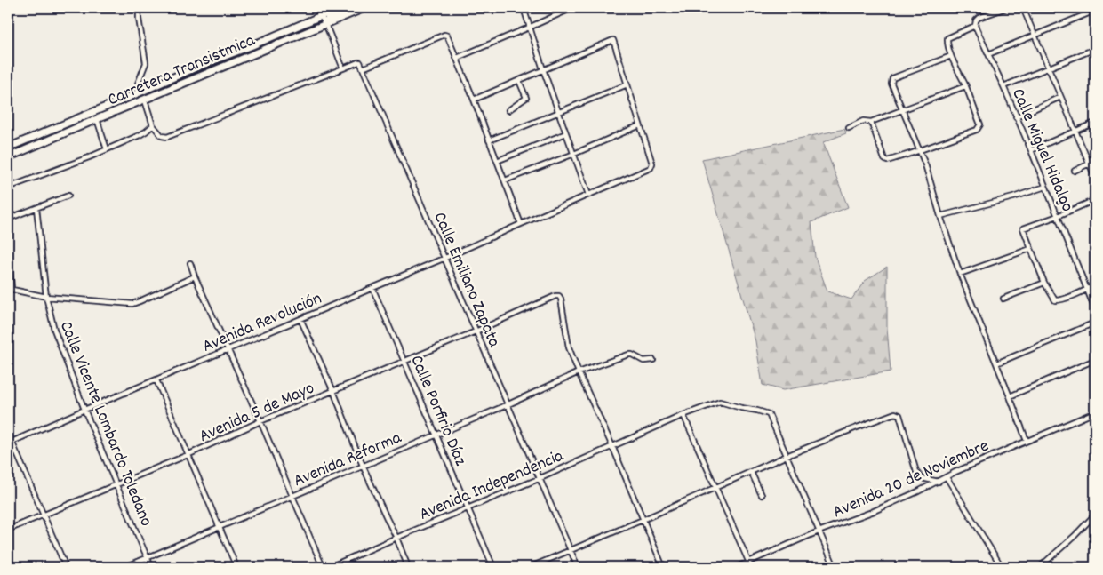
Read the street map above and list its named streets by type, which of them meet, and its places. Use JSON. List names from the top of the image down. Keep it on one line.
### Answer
{"streets":{"main road":["Carretera Transistmica"],"street":["Calle Miguel Hidalgo","Calle Emiliano Zapata","Avenida Revolución","Calle Porfirio Díaz","Avenida 5 de Mayo","Calle Vicente Lombardo Toledano","Avenida Reforma","Avenida 20 de Noviembre","Avenida Independencia"]},"crossings":[["Calle Emiliano Zapata","Avenida Revolución"],["Calle Emiliano Zapata","Avenida 5 de Mayo"],["Calle Emiliano Zapata","Avenida Reforma"],["Calle Emiliano Zapata","Avenida Independencia"],["Avenida Revolución","Calle Porfirio Díaz"],["Avenida Revolución","Calle Vicente Lombardo Toledano"],["Calle Porfirio Díaz","Avenida 5 de Mayo"],["Calle Porfirio Díaz","Avenida Reforma"],["Calle Porfirio Díaz","Avenida Independencia"],["Avenida 5 de Mayo","Calle Vicente Lombardo Toledano"],["Avenida 5 de Mayo","Avenida Reforma"],["Calle Vicente Lombardo Toledano","Avenida Reforma"]]}
